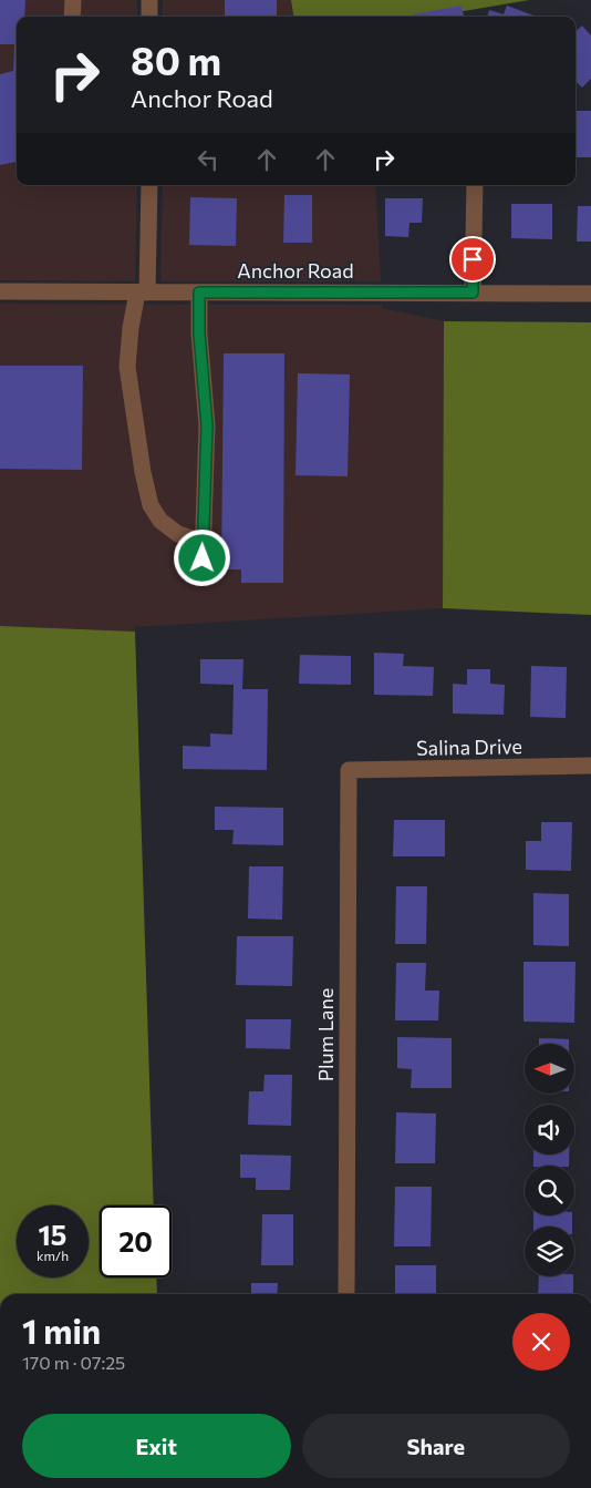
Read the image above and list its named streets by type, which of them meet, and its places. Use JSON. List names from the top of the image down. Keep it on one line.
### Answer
{"streets":{"street":["Anchor Road","Salina Drive","Plum Lane"]},"crossings":[["Salina Drive","Plum Lane"]],"north":"left","page":{"turn":["80 m","Anchor Road"],"speed":"15 km/h","limit":"20","heading":["1 min","170 m · 07:25"],"buttons":["Exit","Share"]}}
